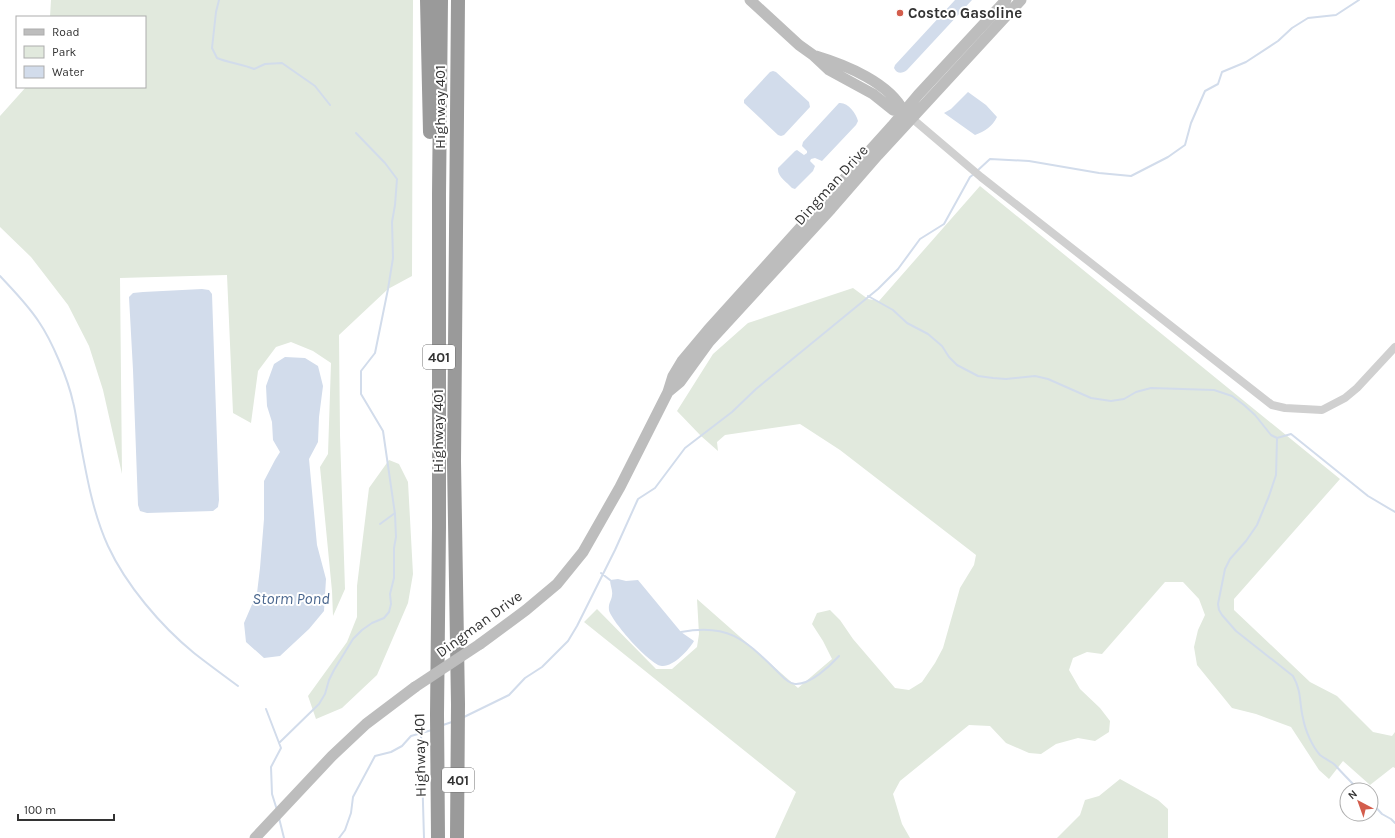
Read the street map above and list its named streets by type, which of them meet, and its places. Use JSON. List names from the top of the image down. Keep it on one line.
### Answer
{"streets":{"highway":["Highway 401","401"],"main road":["Dingman Drive"]},"water":["Storm Pond"],"places":["Costco Gasoline"],"legend":["Road","Park","Water"],"scale_bar":"100 m","north":"top left"}
